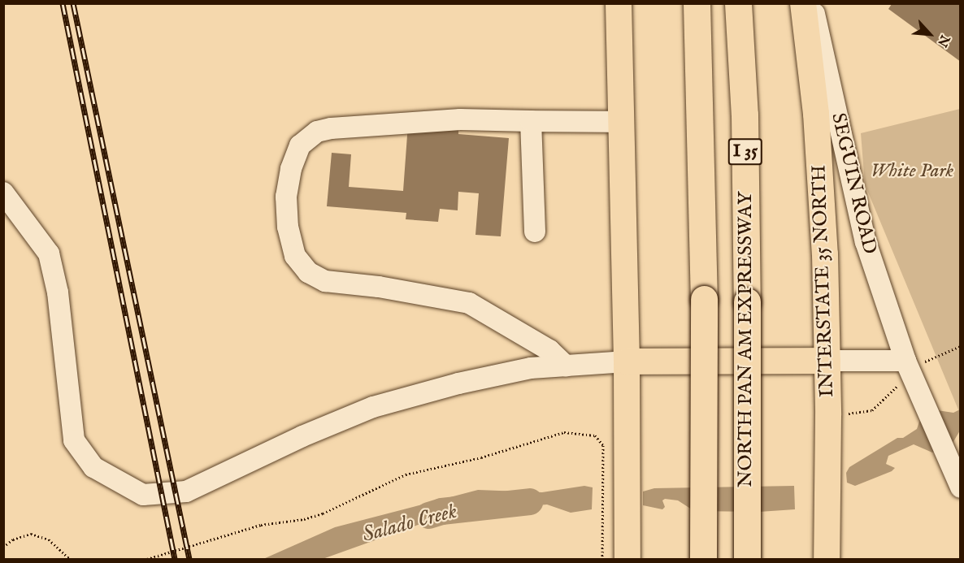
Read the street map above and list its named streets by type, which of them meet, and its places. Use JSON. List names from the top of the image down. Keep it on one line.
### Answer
{"streets":{"highway":["I 35","NORTH PAN AM EXPRESSWAY"],"main road":["INTERSTATE 35 NORTH"],"street":["SEGUIN ROAD"]},"water":["Salado Creek"],"parks":["White Park"],"north":"bottom right"}
